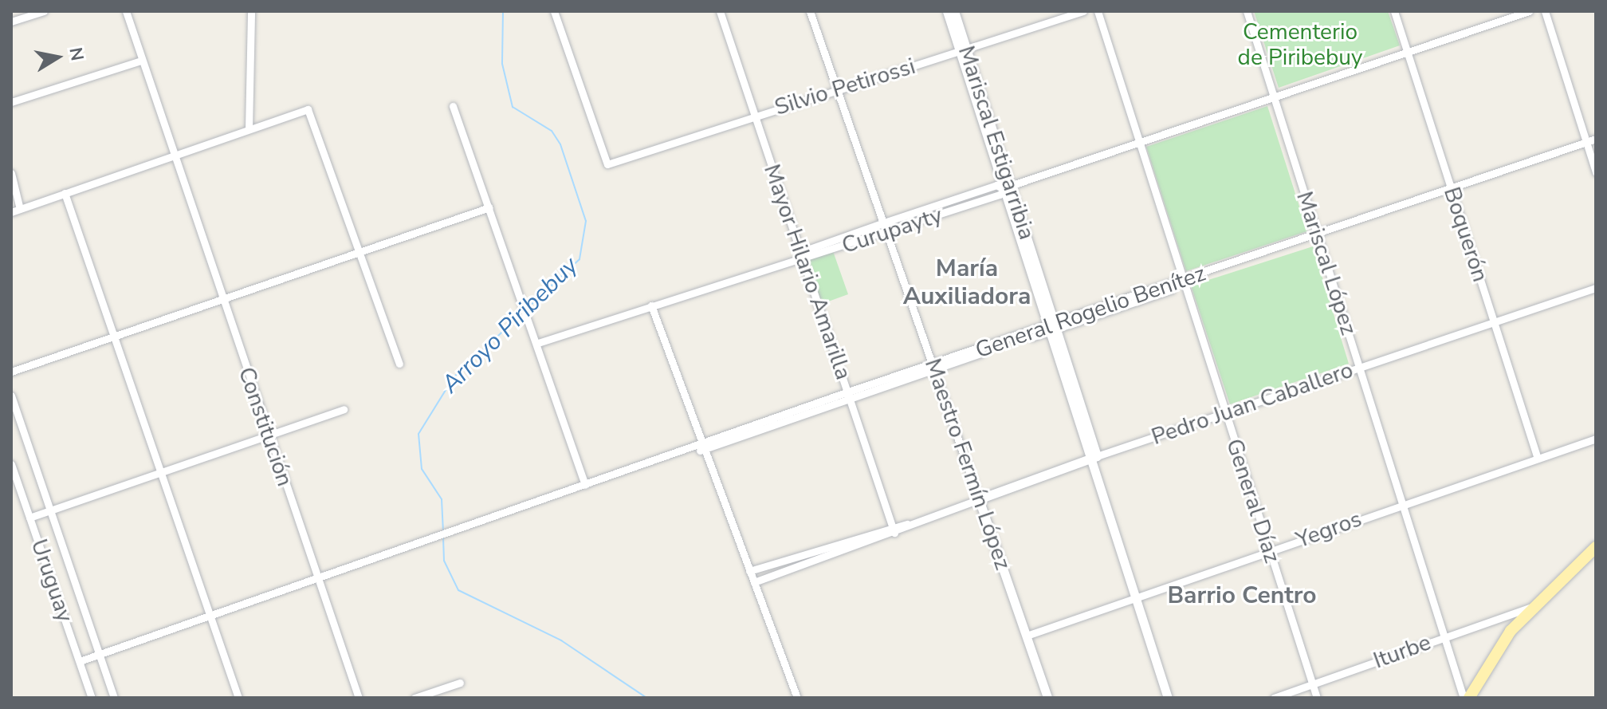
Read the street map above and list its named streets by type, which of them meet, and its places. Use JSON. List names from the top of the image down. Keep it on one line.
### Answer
{"streets":{"street":["Silvio Petirossi","Mariscal Estigarribia","Curupayty","Boquerón","Mariscal López","Mayor Hilario Amarilla","General Rogelio Benítez","Pedro Juan Caballero","Constitución","Maestro Fermín López","General Díaz","Yegros","Uruguay","Iturbe"]},"crossings":[["Silvio Petirossi","Mariscal Estigarribia"],["Silvio Petirossi","Mayor Hilario Amarilla"],["Silvio Petirossi","Maestro Fermín López"],["Curupayty","Boquerón"],["Curupayty","Mariscal López"],["Curupayty","Mayor Hilario Amarilla"],["Curupayty","Maestro Fermín López"],["Curupayty","General Díaz"],["Boquerón","General Rogelio Benítez"],["Boquerón","Pedro Juan Caballero"],["Boquerón","Yegros"],["Mariscal López","General Rogelio Benítez"],["Mariscal López","Pedro Juan Caballero"],["Mariscal López","Yegros"],["Mariscal López","Iturbe"],["Mayor Hilario Amarilla","General Rogelio Benítez"],["Mayor Hilario Amarilla","Pedro Juan Caballero"],["General Rogelio Benítez","Constitución"],["General Rogelio Benítez","Maestro Fermín López"],["General Rogelio Benítez","General Díaz"],["General Rogelio Benítez","Uruguay"],["Pedro Juan Caballero","Maestro Fermín López"],["Pedro Juan Caballero","General Díaz"],["Maestro Fermín López","Yegros"],["General Díaz","Yegros"],["General Díaz","Iturbe"]],"districts":["María Auxiliadora","Barrio Centro"],"water":["Arroyo Piribebuy"],"parks":["Cementerio de Piribebuy"],"north":"right"}
